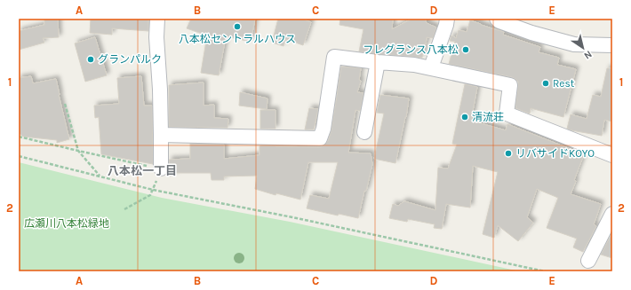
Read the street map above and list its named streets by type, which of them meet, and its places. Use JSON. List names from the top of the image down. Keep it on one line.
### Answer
{"districts":["八本松一丁目"],"parks":["広瀬川八本松緑地"],"places":["八本松セントラルハウス","フレグランス八本松","グランパルク","Rest","清流荘","リバサイドKOYO"],"north":"bottom right","grid":{"columns":["A","B","C","D","E"],"rows":["1","2"]}}
